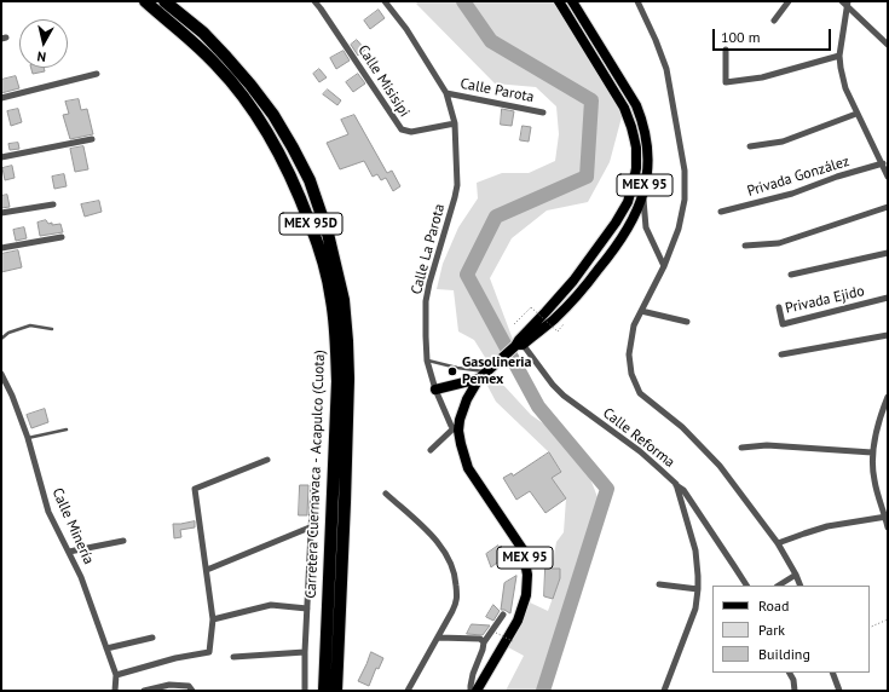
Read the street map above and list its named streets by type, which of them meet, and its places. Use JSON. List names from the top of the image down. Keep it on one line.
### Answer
{"streets":{"highway":["MEX 95D","Carretera Cuernavaca - Acapulco (Cuota)"],"main road":["MEX 95"],"street":["Calle Misisipi","Calle Parota","Privada González","Calle La Parota","Privada Ejido","Calle Reforma","Calle Minería"]},"crossings":[["Calle Misisipi","Calle La Parota"],["Calle Parota","Calle La Parota"],["MEX 95","Calle La Parota"],["MEX 95","Calle Reforma"]],"places":["Gasolineria Pemex"],"legend":["Road","Park","Building"],"scale_bar":"100 m","north":"bottom"}
